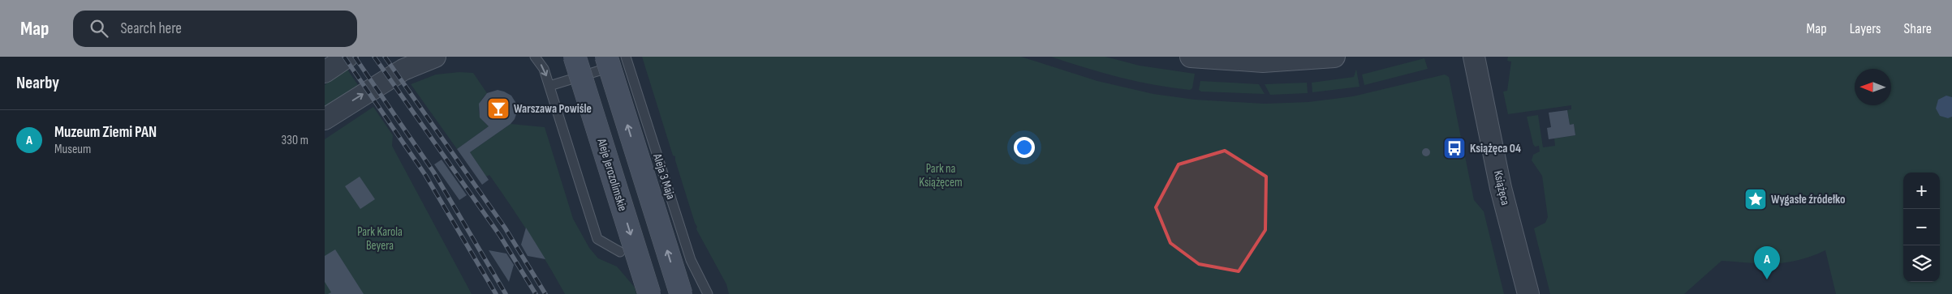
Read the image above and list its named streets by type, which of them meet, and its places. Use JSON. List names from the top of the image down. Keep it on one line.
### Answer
{"streets":{"main road":["Aleje Jerozolimskie"],"street":["Książęca"],"lane":["Aleja 3 Maja"]},"parks":["Park na Książęcem","Park Karola Beyera"],"places":{"bar":["Warszawa Powiśle"],"bus stop":["Książęca 04"],"place":["Wygasłe źródełko"]},"north":"left","page":{"header":"Map","search":"Search here","nav":["Map","Layers","Share"],"heading":"Nearby","list":[{"mark":"A","name":"Muzeum Ziemi PAN","note":"Museum","value":"330 m"}],"map_buttons":["+","−"],"pins":"A"}}
